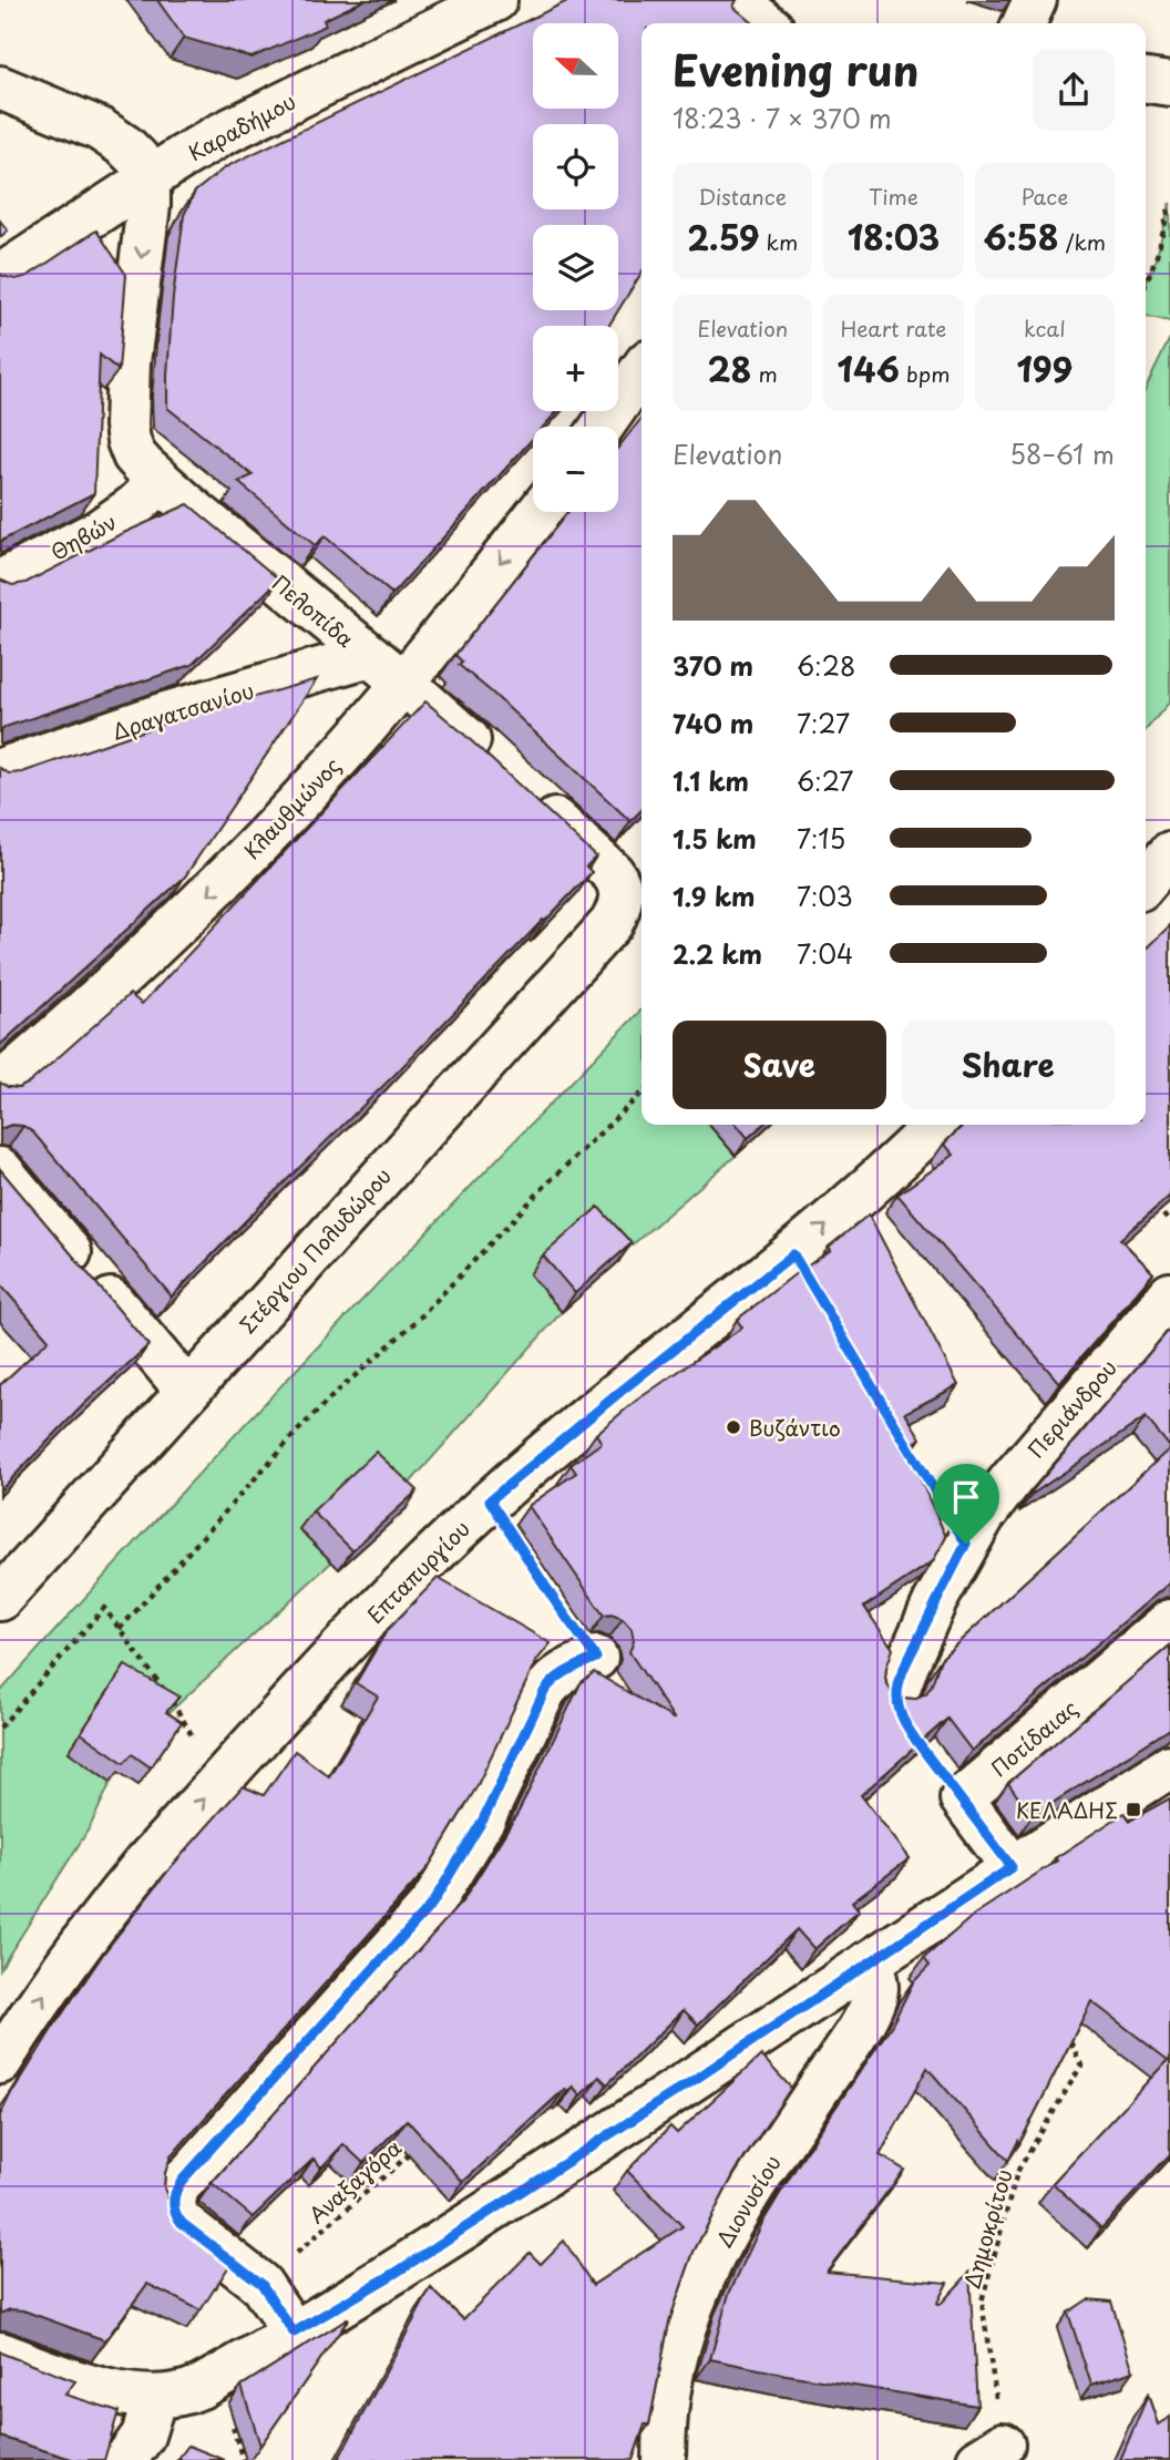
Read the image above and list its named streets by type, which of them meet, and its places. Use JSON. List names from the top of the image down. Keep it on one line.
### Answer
{"streets":{"street":["Καραδήμου","Θηβών","Πελοπίδα","Δραγατσανίου","Κλαυθμώνος","Στέργιου Πολυδώρου","Περιάνδρου","Επταπυργίου","Ποτίδαιας","Διονυσίου"],"path":["Αναξαγόρα","Δημοκρίτου"]},"crossings":[["Καραδήμου","Πελοπίδα"],["Θηβών","Πελοπίδα"],["Πελοπίδα","Δραγατσανίου"],["Πελοπίδα","Κλαυθμώνος"]],"one_way":["Πελοπίδα","Κλαυθμώνος","Επταπυργίου"],"places":{"other":["Βυζάντιο"],"transit":["ΚΕΛΑΔΗΣ"]},"north":"left","page":{"map_buttons":["+","−"],"heading":["Evening run","18:23 · 7 × 370 m"],"stats":[["Distance","2.59 km"],["Time","18:03"],["Pace","6:58 /km"],["Elevation","28 m"],["Heart rate","146 bpm"],["kcal","199"]],"chart":["Elevation","58–61 m"],"list":[{"name":"370 m","note":"6:28"},{"name":"740 m","note":"7:27"},{"name":"1.1 km","note":"6:27"},{"name":"1.5 km","note":"7:15"},{"name":"1.9 km","note":"7:03"},{"name":"2.2 km","note":"7:04"}],"buttons":["Save","Share"]}}
